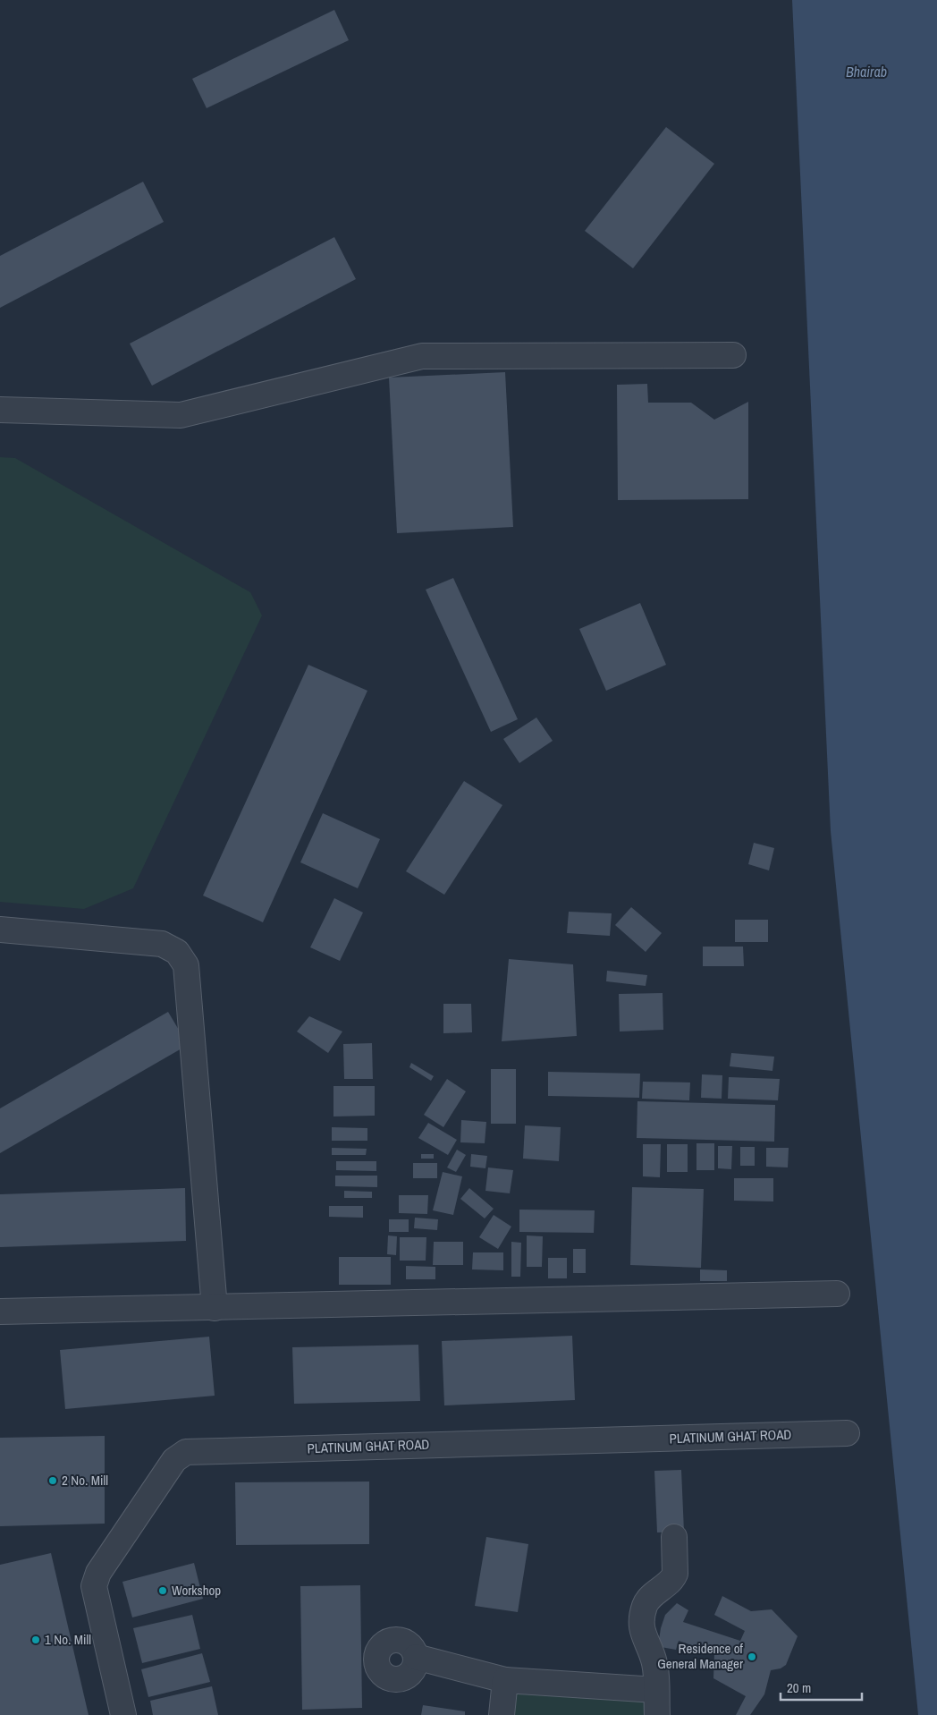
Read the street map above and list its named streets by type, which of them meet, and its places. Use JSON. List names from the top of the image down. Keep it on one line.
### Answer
{"streets":{"street":["PLATINUM GHAT ROAD"]},"water":["Bhairab"],"places":["2 No. Mill","Workshop","1 No. Mill","Residence of General Manager"],"scale_bar":"20 m"}
